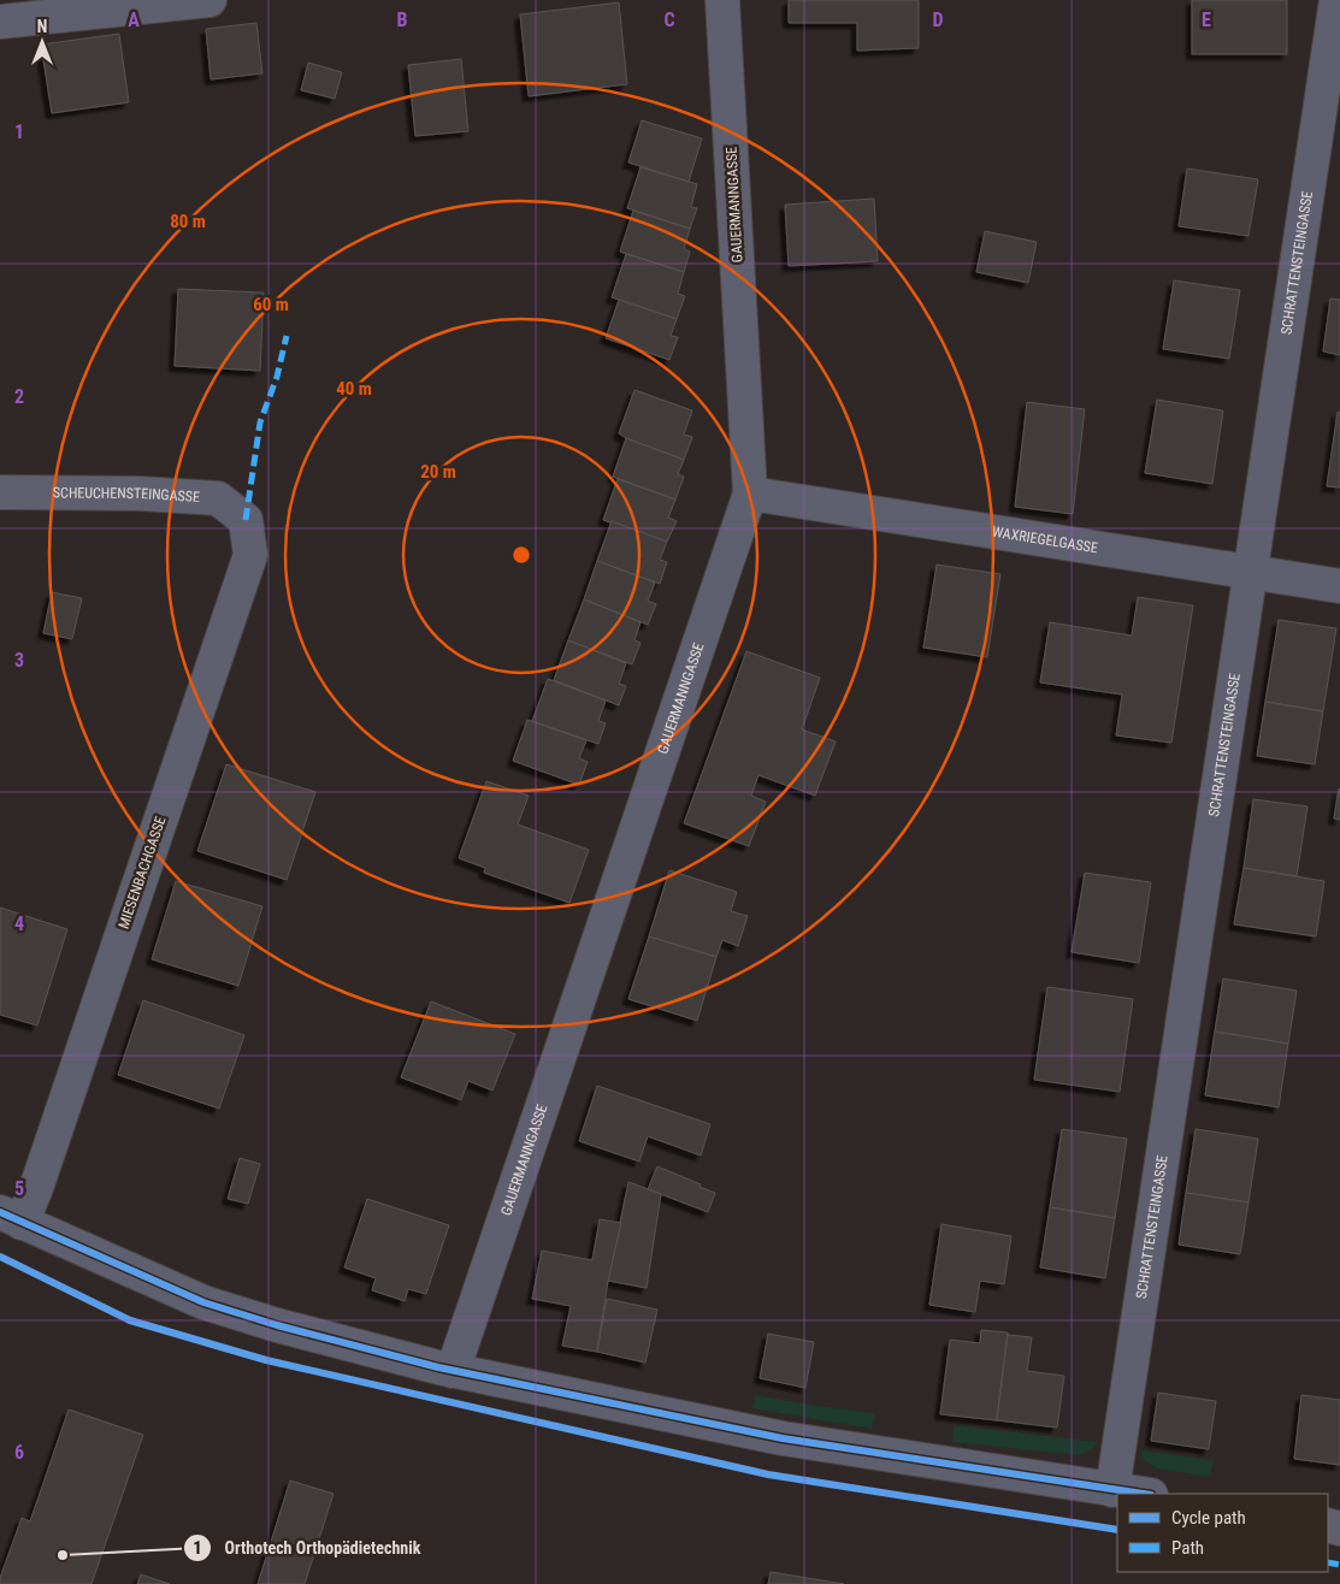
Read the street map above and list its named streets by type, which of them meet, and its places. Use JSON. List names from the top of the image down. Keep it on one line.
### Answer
{"streets":{"street":["GAUERMANNGASSE","SCHRATTENSTEINGASSE","SCHEUCHENSTEINGASSE","WAXRIEGELGASSE","MIESENBACHGASSE"]},"crossings":[["GAUERMANNGASSE","WAXRIEGELGASSE"],["SCHRATTENSTEINGASSE","WAXRIEGELGASSE"],["SCHEUCHENSTEINGASSE","MIESENBACHGASSE"]],"places":["Orthotech Orthopädietechnik"],"legend":["Cycle path","Path"],"north":"top","grid":{"columns":["A","B","C","D","E"],"rows":["1","2","3","4","5","6"]},"rings":["80 m","60 m","40 m","20 m"]}
